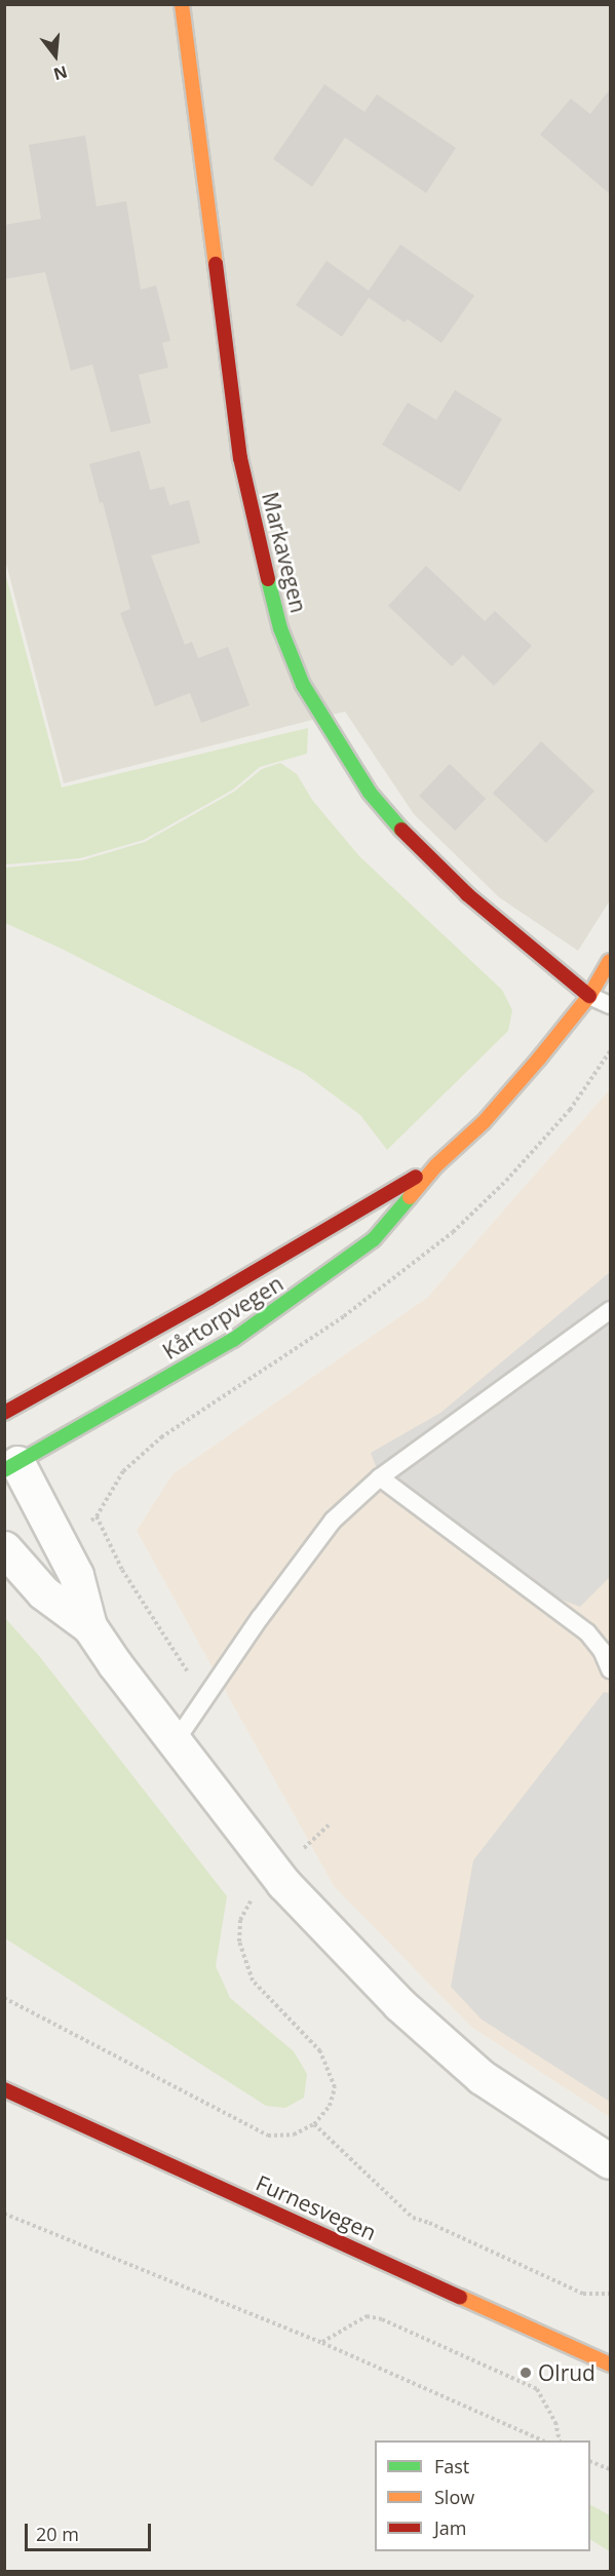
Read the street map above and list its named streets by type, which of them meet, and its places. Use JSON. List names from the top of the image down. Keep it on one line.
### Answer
{"streets":{"main road":["Markavegen","Kårtorpvegen","Furnesvegen"]},"crossings":[["Markavegen","Kårtorpvegen"]],"places":["Olrud"],"legend":["Fast","Slow","Jam"],"scale_bar":"20 m","north":"bottom"}
